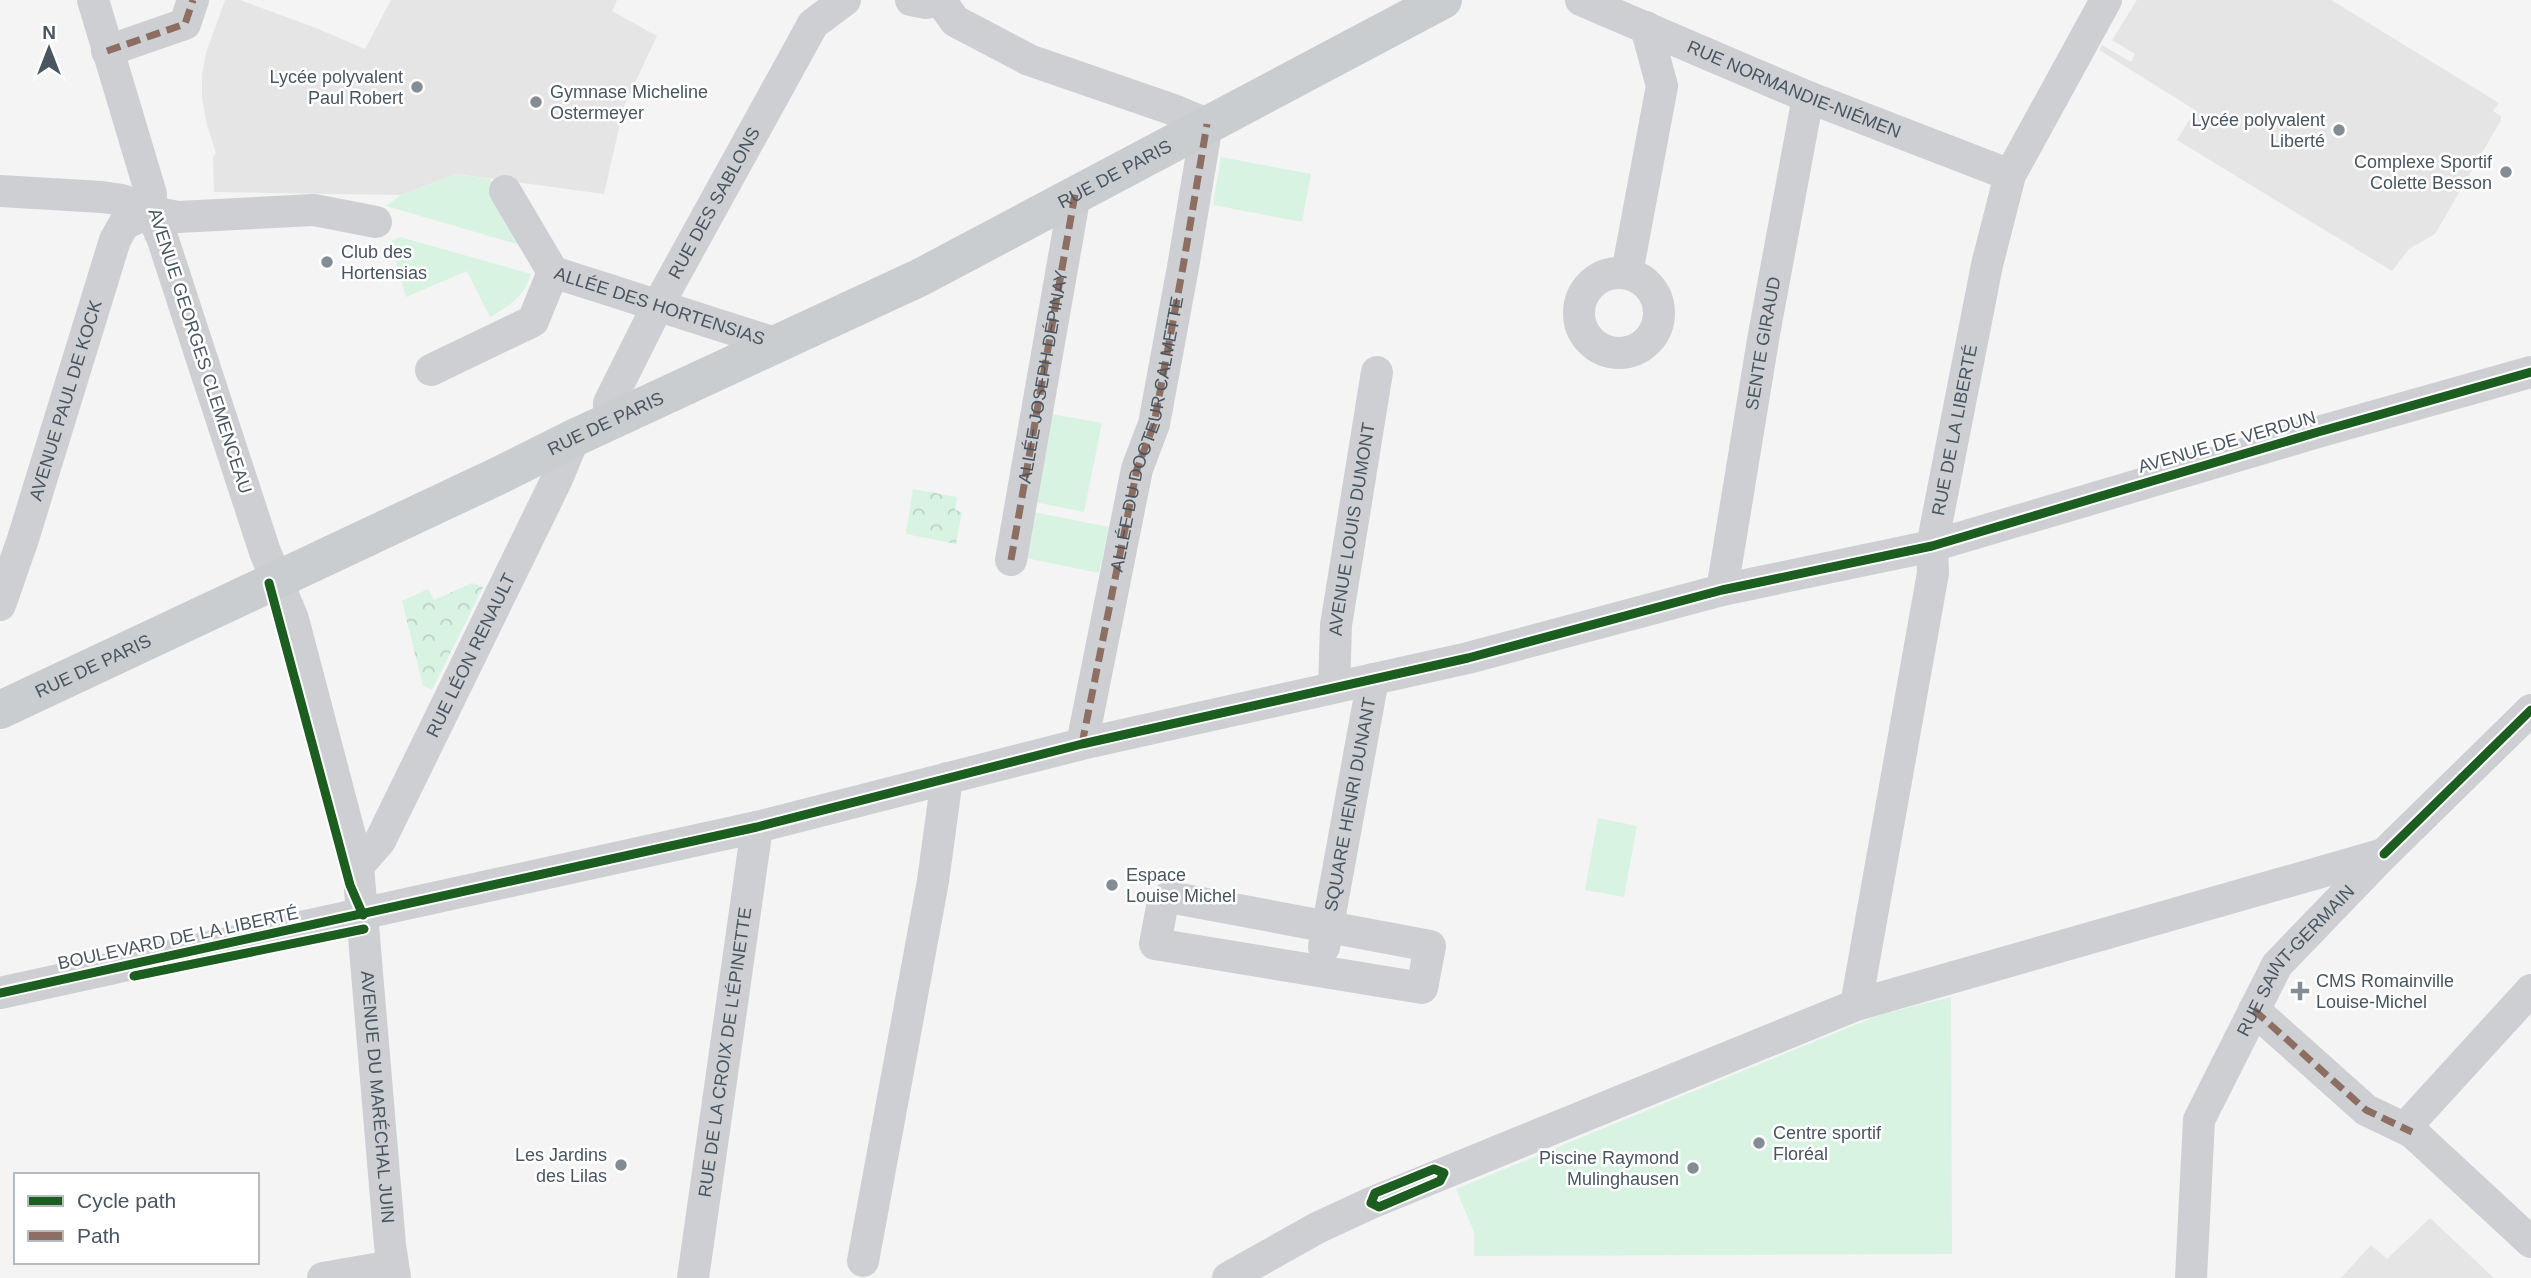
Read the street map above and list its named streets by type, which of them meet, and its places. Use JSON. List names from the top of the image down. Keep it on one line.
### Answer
{"streets":{"main road":["RUE DE PARIS"],"street":["RUE NORMANDIE-NIÉMEN","RUE DES SABLONS","ALLÉE DES HORTENSIAS","SENTE GIRAUD","AVENUE GEORGES CLEMENCEAU","ALLÉE JOSEPH DÉPINAY","AVENUE PAUL DE KOCK","RUE DE LA LIBERTÉ","ALLÉE DU DOCTEUR CALMETTE","AVENUE DE VERDUN","AVENUE LOUIS DUMONT","RUE LÉON RENAULT","SQUARE HENRI DUNANT","BOULEVARD DE LA LIBERTÉ","RUE SAINT-GERMAIN","RUE DE LA CROIX DE L'ÉPINETTE","AVENUE DU MARÉCHAL JUIN"]},"crossings":[["RUE NORMANDIE-NIÉMEN","SENTE GIRAUD"],["RUE NORMANDIE-NIÉMEN","RUE DE LA LIBERTÉ"],["RUE DE PARIS","RUE DES SABLONS"],["RUE DE PARIS","ALLÉE DES HORTENSIAS"],["RUE DE PARIS","AVENUE GEORGES CLEMENCEAU"],["RUE DE PARIS","ALLÉE JOSEPH DÉPINAY"],["RUE DE PARIS","ALLÉE DU DOCTEUR CALMETTE"],["RUE DE PARIS","RUE LÉON RENAULT"],["RUE DES SABLONS","ALLÉE DES HORTENSIAS"],["SENTE GIRAUD","AVENUE DE VERDUN"],["AVENUE GEORGES CLEMENCEAU","AVENUE PAUL DE KOCK"],["AVENUE GEORGES CLEMENCEAU","RUE LÉON RENAULT"],["AVENUE GEORGES CLEMENCEAU","AVENUE DU MARÉCHAL JUIN"],["RUE DE LA LIBERTÉ","AVENUE DE VERDUN"],["ALLÉE DU DOCTEUR CALMETTE","AVENUE DE VERDUN"],["ALLÉE DU DOCTEUR CALMETTE","BOULEVARD DE LA LIBERTÉ"],["AVENUE DE VERDUN","AVENUE LOUIS DUMONT"],["AVENUE DE VERDUN","SQUARE HENRI DUNANT"],["AVENUE DE VERDUN","BOULEVARD DE LA LIBERTÉ"],["RUE LÉON RENAULT","AVENUE DU MARÉCHAL JUIN"],["BOULEVARD DE LA LIBERTÉ","RUE DE LA CROIX DE L'ÉPINETTE"],["BOULEVARD DE LA LIBERTÉ","AVENUE DU MARÉCHAL JUIN"]],"places":{"other":["Lycée polyvalent Paul Robert","Gymnase Micheline Ostermeyer","Lycée polyvalent Liberté","Complexe Sportif Colette Besson","Club des Hortensias","Espace Louise Michel","Centre sportif Floréal","Les Jardins des Lilas","Piscine Raymond Mulinghausen"],"health":["CMS Romainville Louise-Michel"]},"legend":["Cycle path","Path"],"north":"top"}
